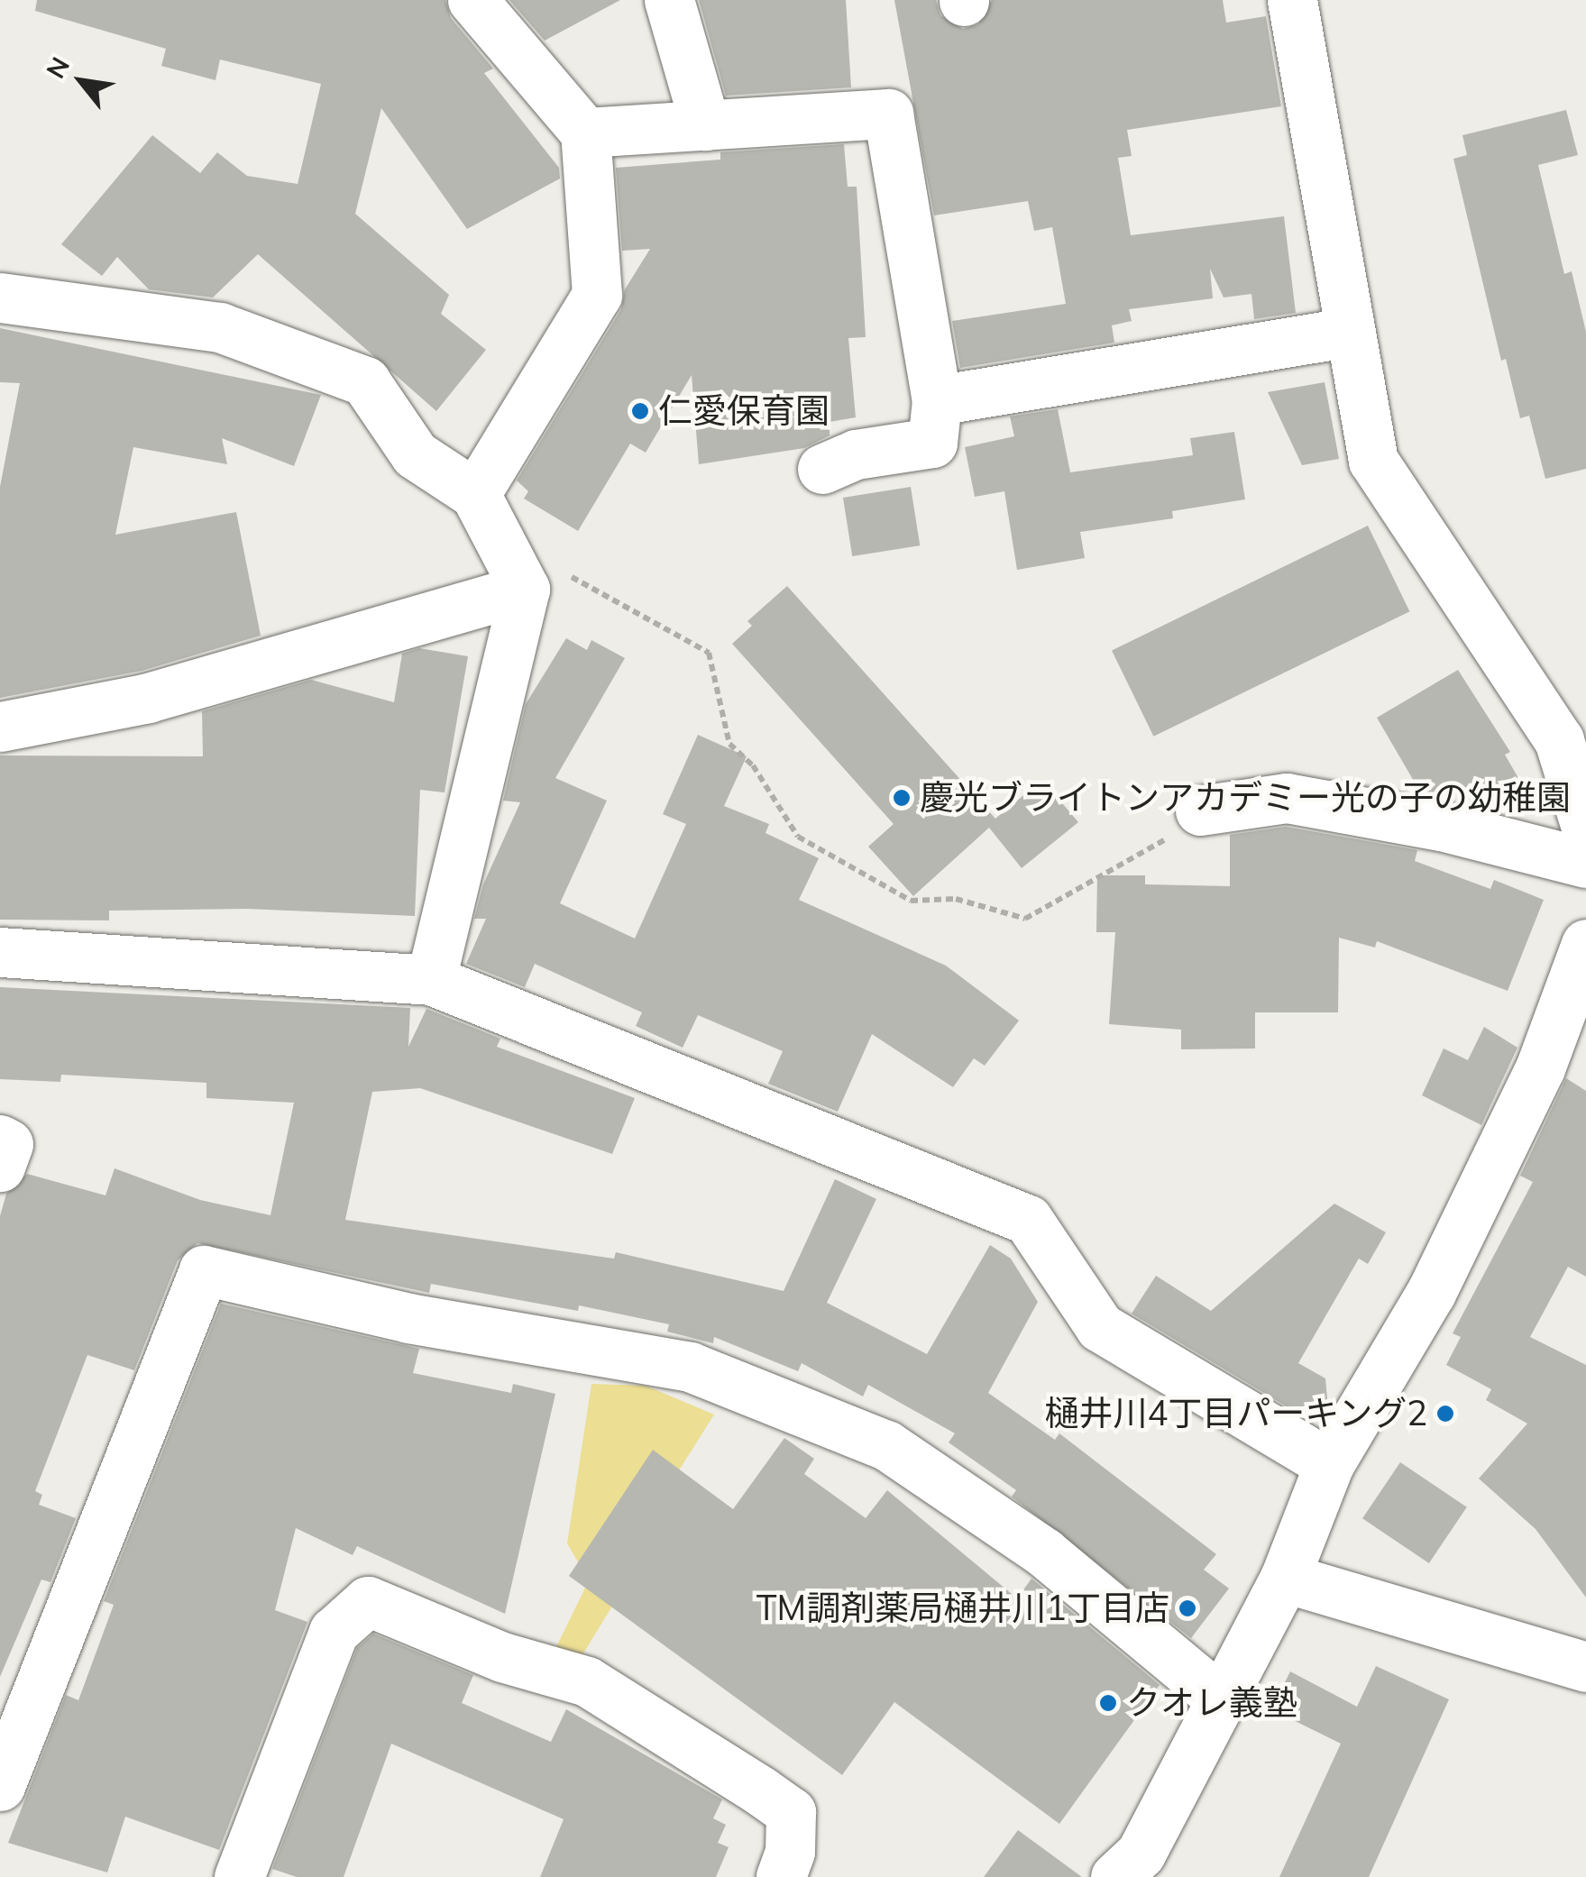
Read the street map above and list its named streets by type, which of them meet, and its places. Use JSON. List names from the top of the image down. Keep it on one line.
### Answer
{"places":["仁愛保育園","慶光ブライトンアカデミー光の子の幼稚園","樋井川4丁目パーキング2","TM調剤薬局樋井川1丁目店","クオレ義塾"],"north":"top left"}
